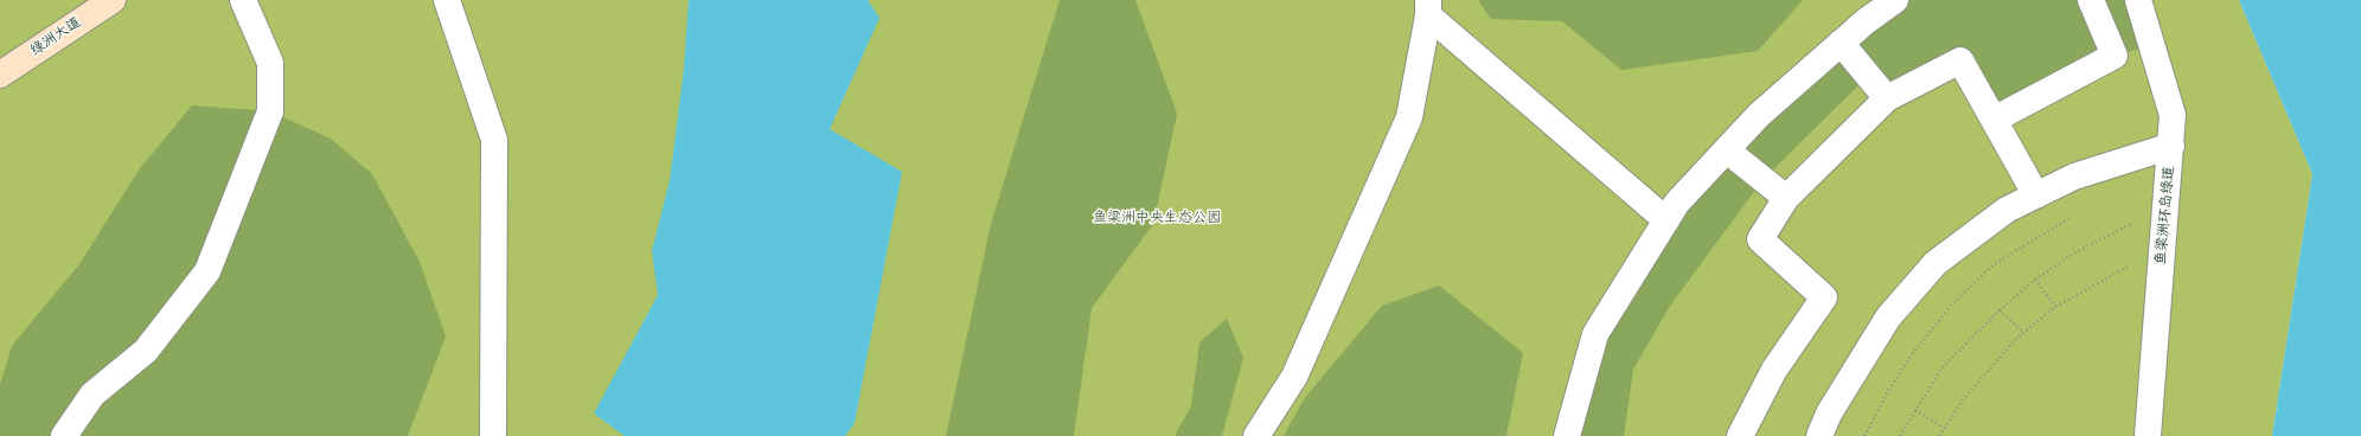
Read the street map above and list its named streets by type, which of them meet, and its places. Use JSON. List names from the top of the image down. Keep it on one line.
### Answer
{"streets":{"main road":["绿洲大道"],"street":["鱼梁洲环岛绿道"]},"parks":["鱼梁洲中央生态公园"]}
